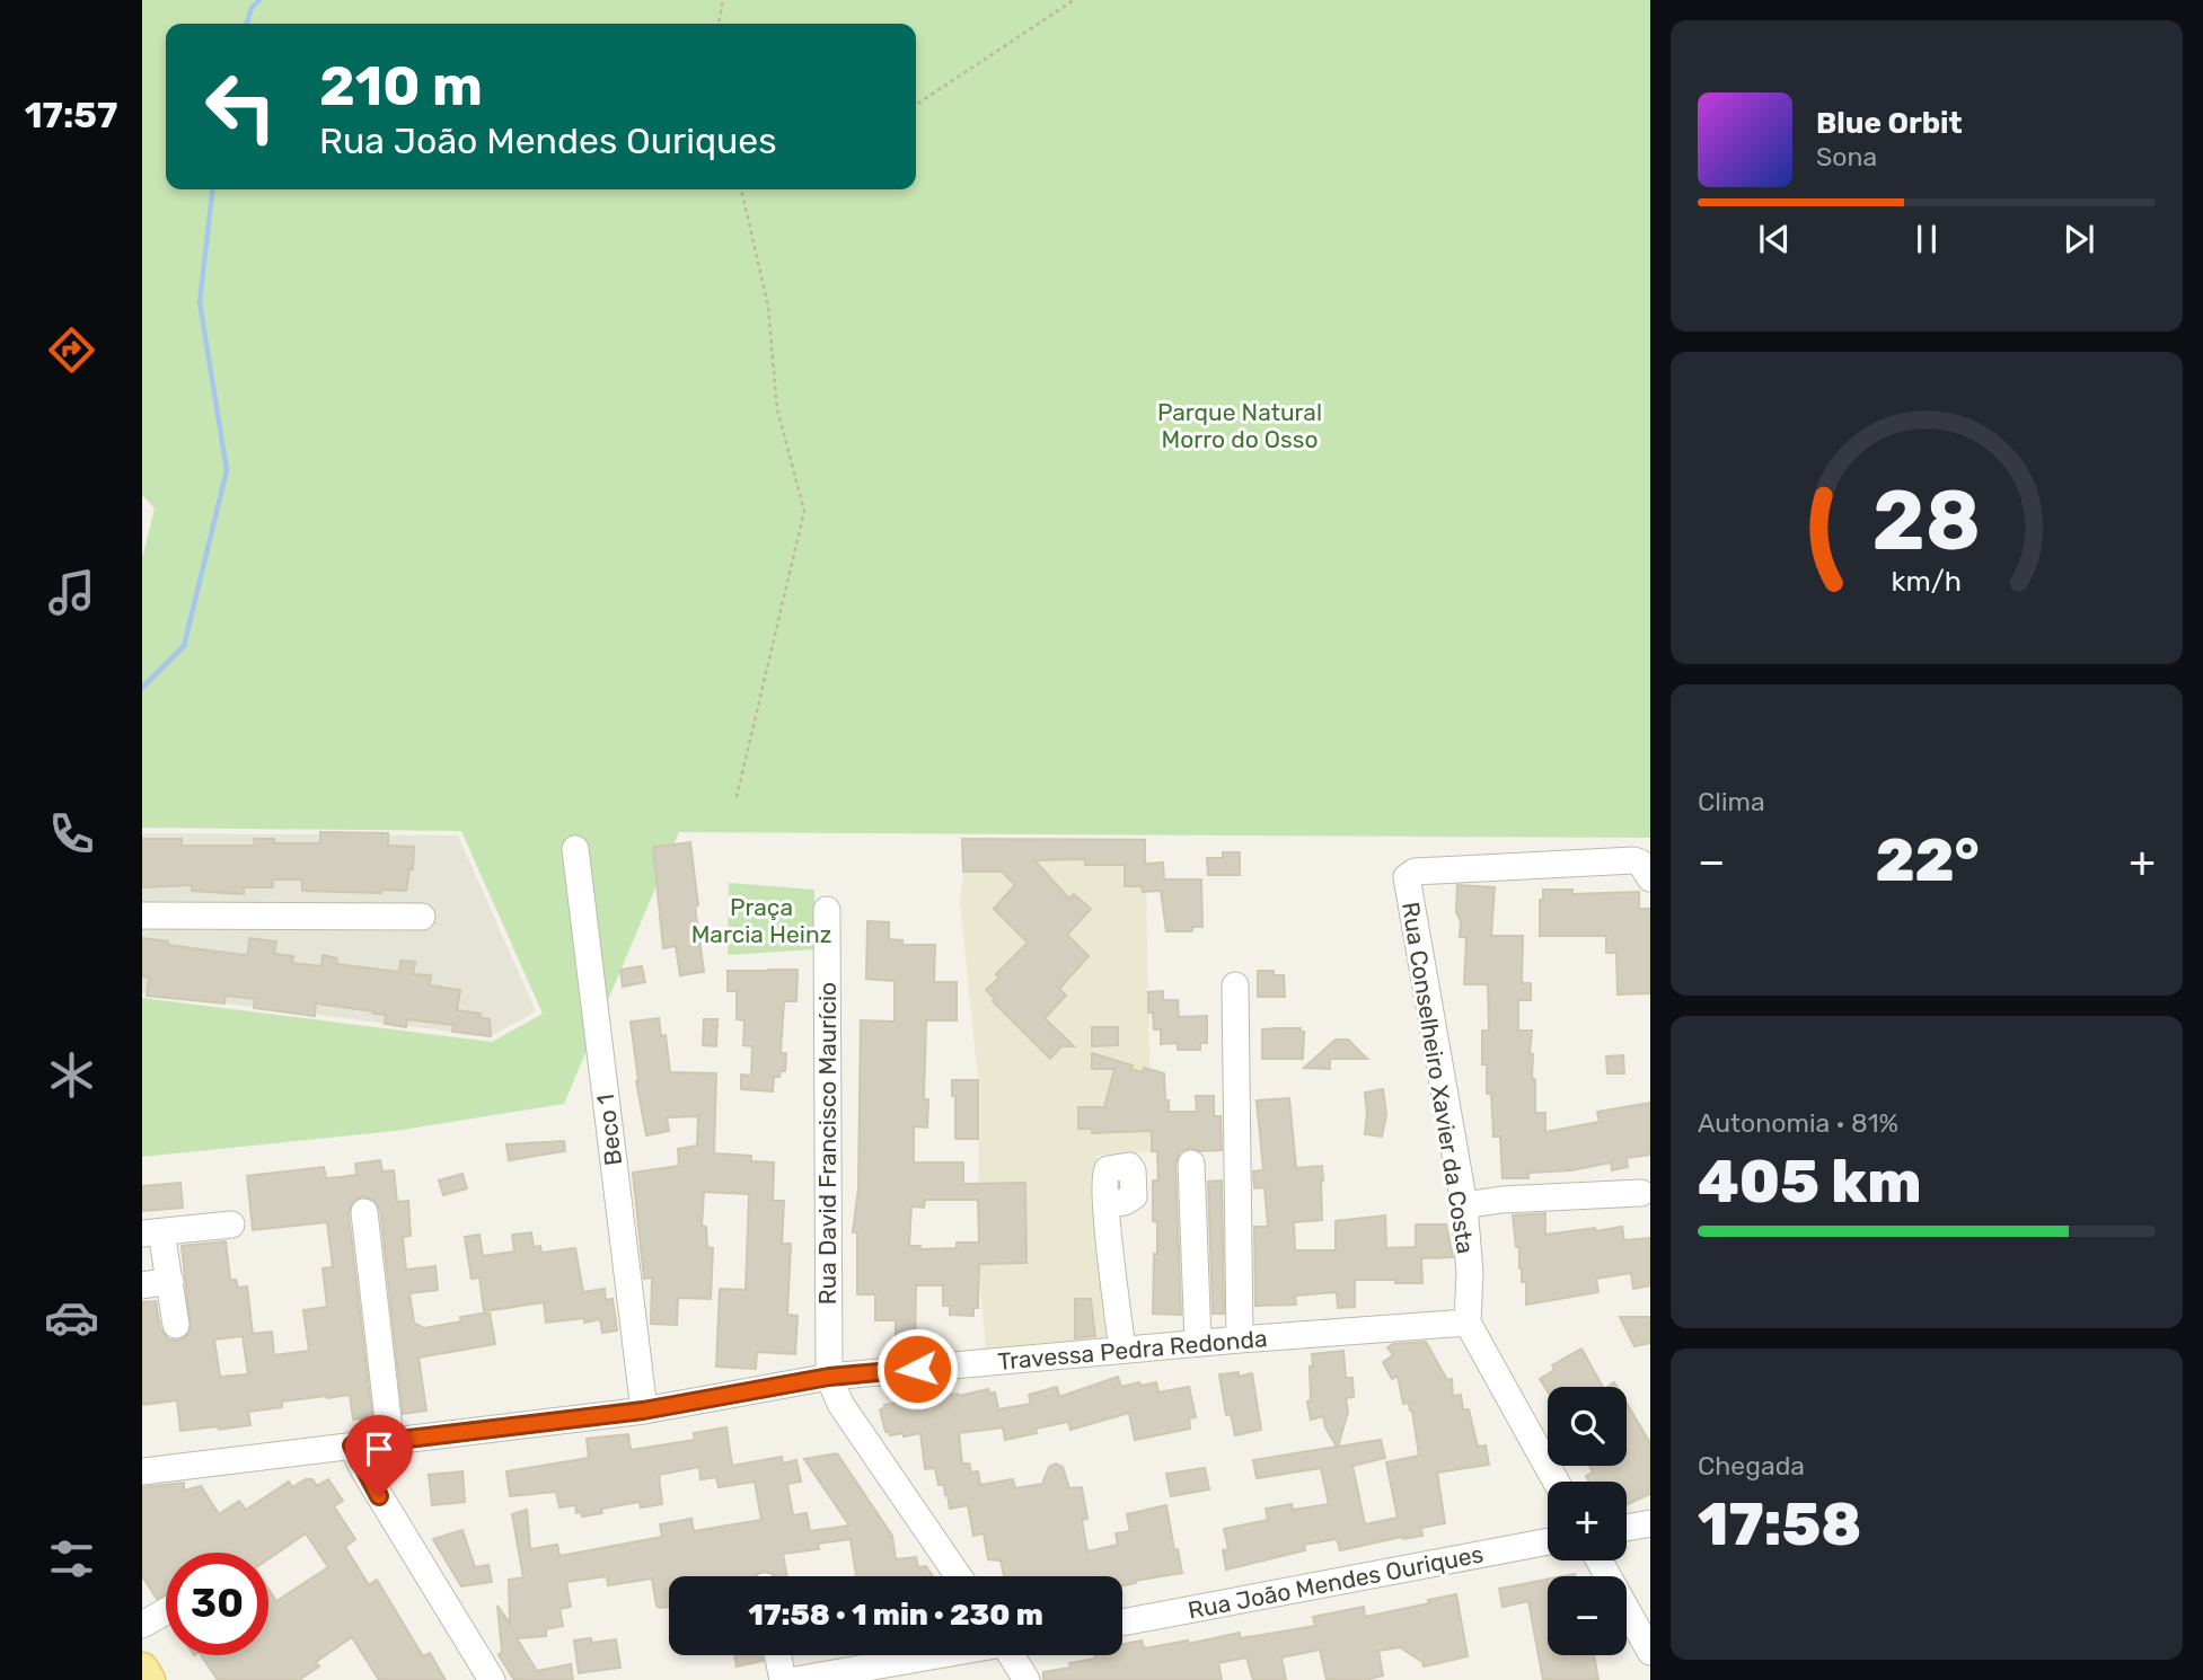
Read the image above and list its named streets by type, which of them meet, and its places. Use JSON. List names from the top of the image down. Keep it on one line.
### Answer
{"streets":{"street":["Rua Conselheiro Xavier da Costa","Beco 1","Rua David Francisco Maurício","Travessa Pedra Redonda","Rua João Mendes Ouriques"]},"crossings":[["Rua Conselheiro Xavier da Costa","Travessa Pedra Redonda"],["Beco 1","Travessa Pedra Redonda"],["Rua David Francisco Maurício","Travessa Pedra Redonda"]],"parks":["Parque Natural Morro do Osso","Praça Marcia Heinz"],"page":{"tabs":"17:57","turn":["210 m","Rua João Mendes Ouriques"],"song":["Blue Orbit","Sona"],"tile":["Clima",["Autonomia · 81%","405 km"],["Chegada","17:58"]],"heat":["−","22°","+"],"map_buttons":["+","−"],"limit":"30","trip":"17:58 · 1 min · 230 m","gauge":["28","km/h"]}}
